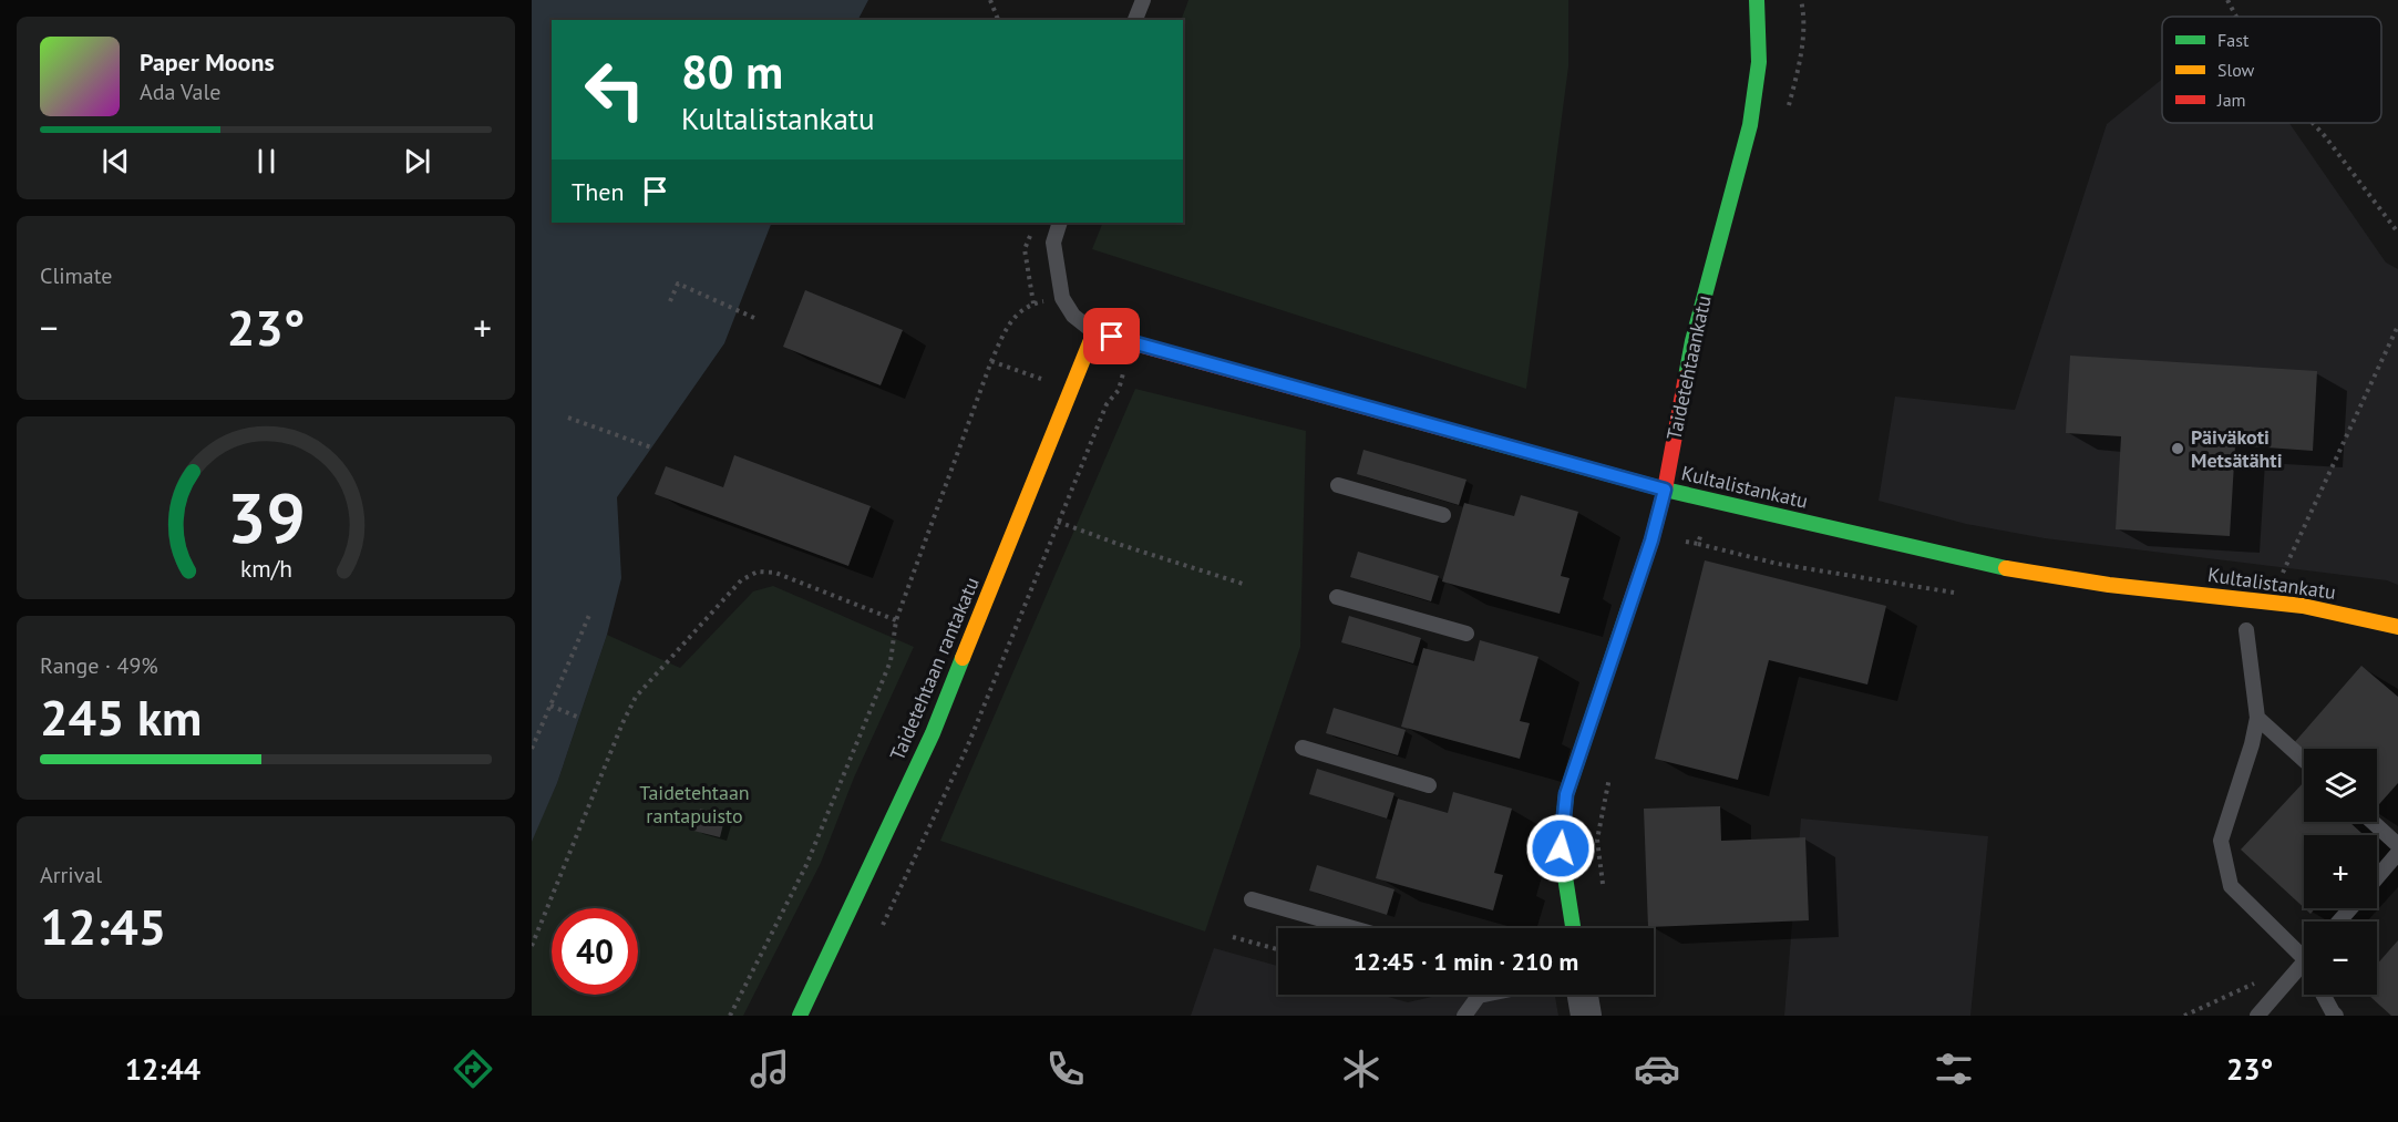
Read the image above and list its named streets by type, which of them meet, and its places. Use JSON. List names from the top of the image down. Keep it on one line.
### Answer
{"streets":{"street":["Taidetehtaankatu","Kultalistankatu","Taidetehtaan rantakatu"]},"crossings":[["Taidetehtaankatu","Kultalistankatu"],["Kultalistankatu","Taidetehtaan rantakatu"]],"parks":["Taidetehtaan rantapuisto"],"places":["Päiväkoti Metsätähti"],"legend":["Fast","Slow","Jam"],"page":{"turn":["80 m","Kultalistankatu"],"song":["Paper Moons","Ada Vale"],"then":"Then","tile":["Climate",["Range · 49%","245 km"],["Arrival","12:45"]],"heat":["−","23°","+"],"map_buttons":["+","−"],"limit":"40","trip":"12:45 · 1 min · 210 m","tabs":["12:44","23°"],"gauge":["39","km/h"]}}
